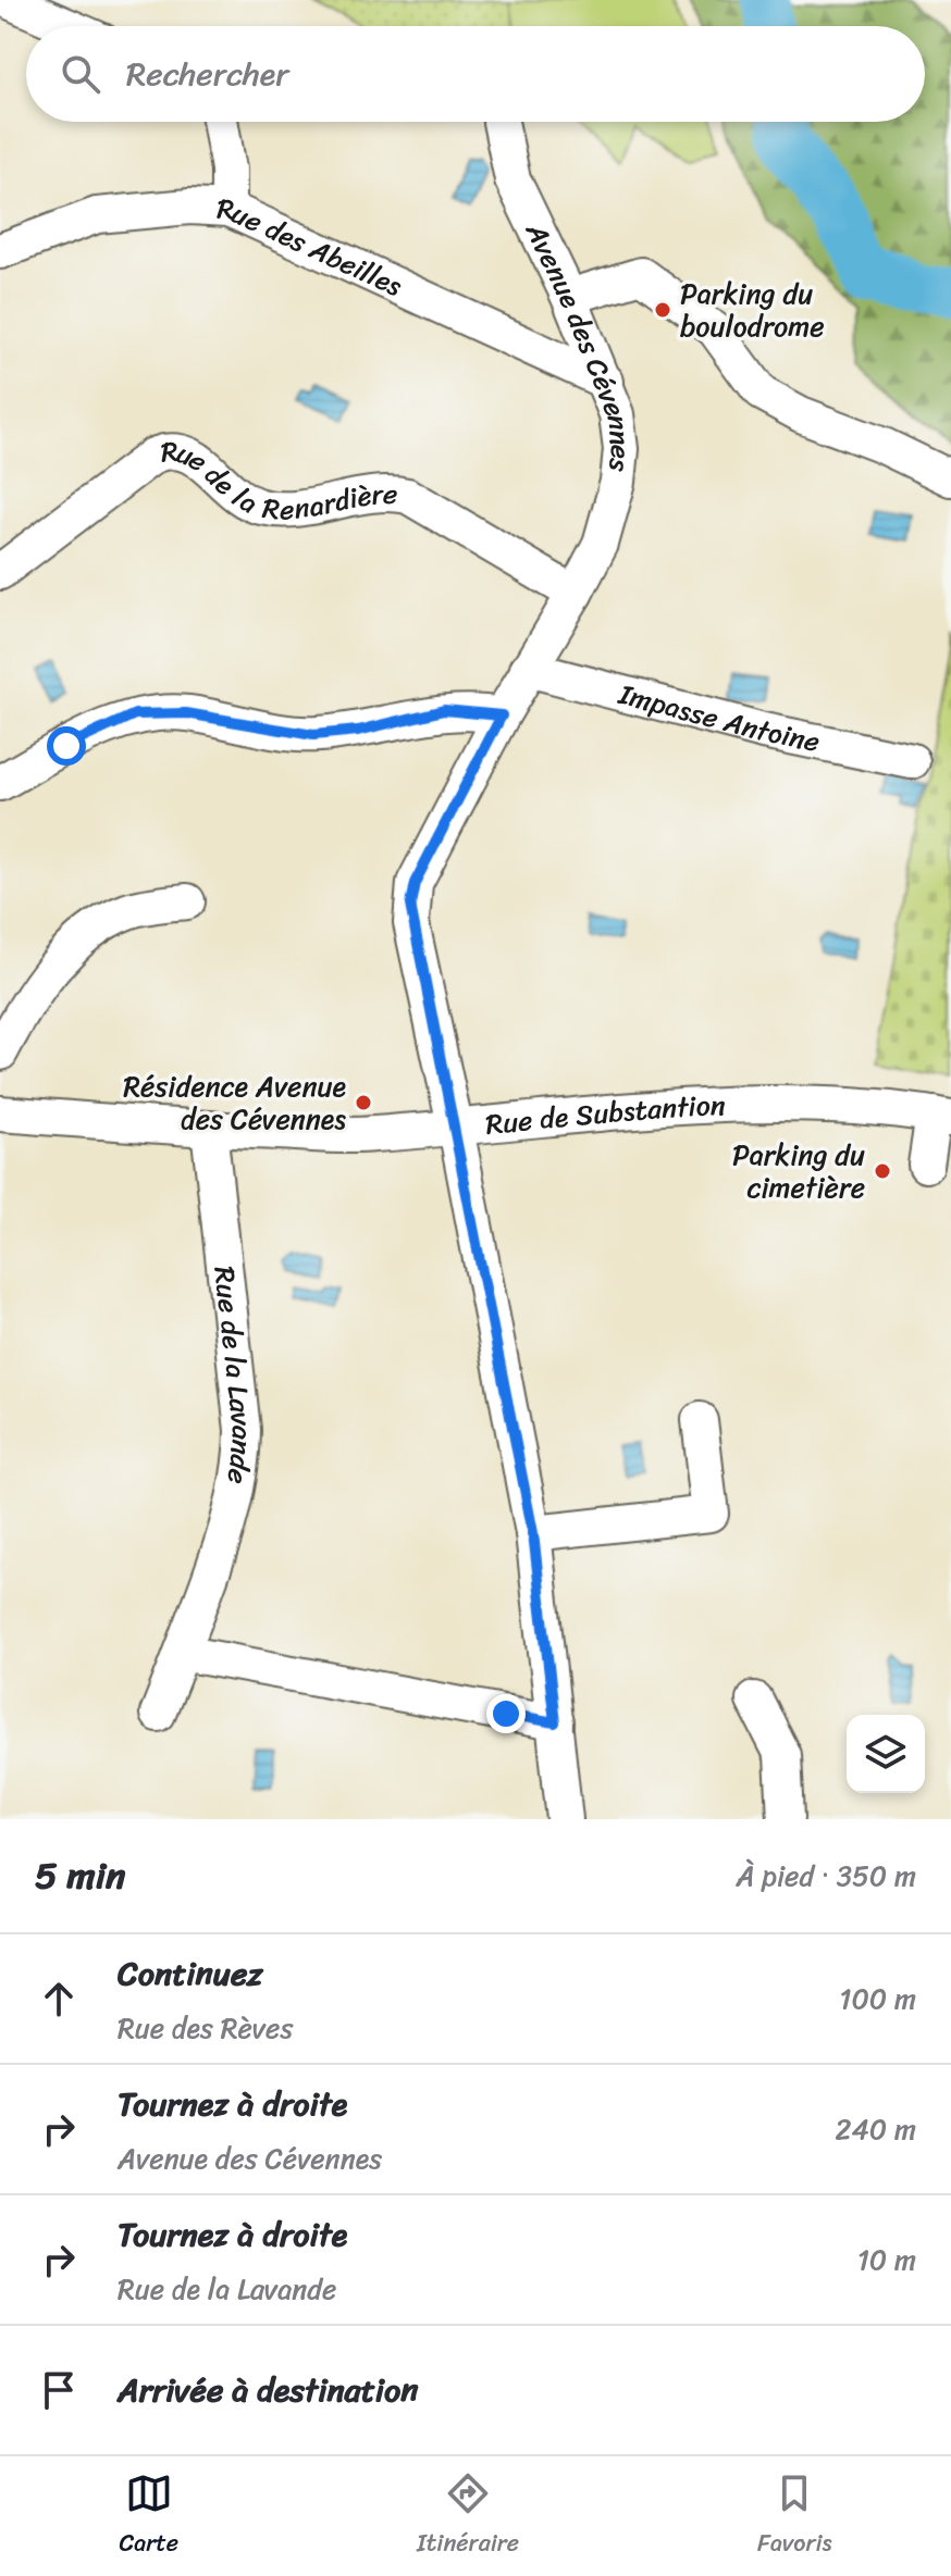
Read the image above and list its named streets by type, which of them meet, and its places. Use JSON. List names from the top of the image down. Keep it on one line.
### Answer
{"streets":{"street":["Rue des Abeilles","Avenue des Cévennes","Rue de la Renardière","Impasse Antoine","Rue de Substantion","Rue de la Lavande"]},"crossings":[["Rue des Abeilles","Avenue des Cévennes"],["Avenue des Cévennes","Rue de la Renardière"],["Avenue des Cévennes","Impasse Antoine"],["Avenue des Cévennes","Rue de Substantion"],["Rue de Substantion","Rue de la Lavande"]],"places":["Parking du boulodrome","Résidence Avenue des Cévennes","Parking du cimetière"],"page":{"search":"Rechercher","heading":["5 min","À pied · 350 m"],"list":[["Continuez","Rue des Rèves","100 m"],["Tournez à droite","Avenue des Cévennes","240 m"],["Tournez à droite","Rue de la Lavande","10 m"],"Arrivée à destination"],"nav":["Carte","Itinéraire","Favoris"]}}
